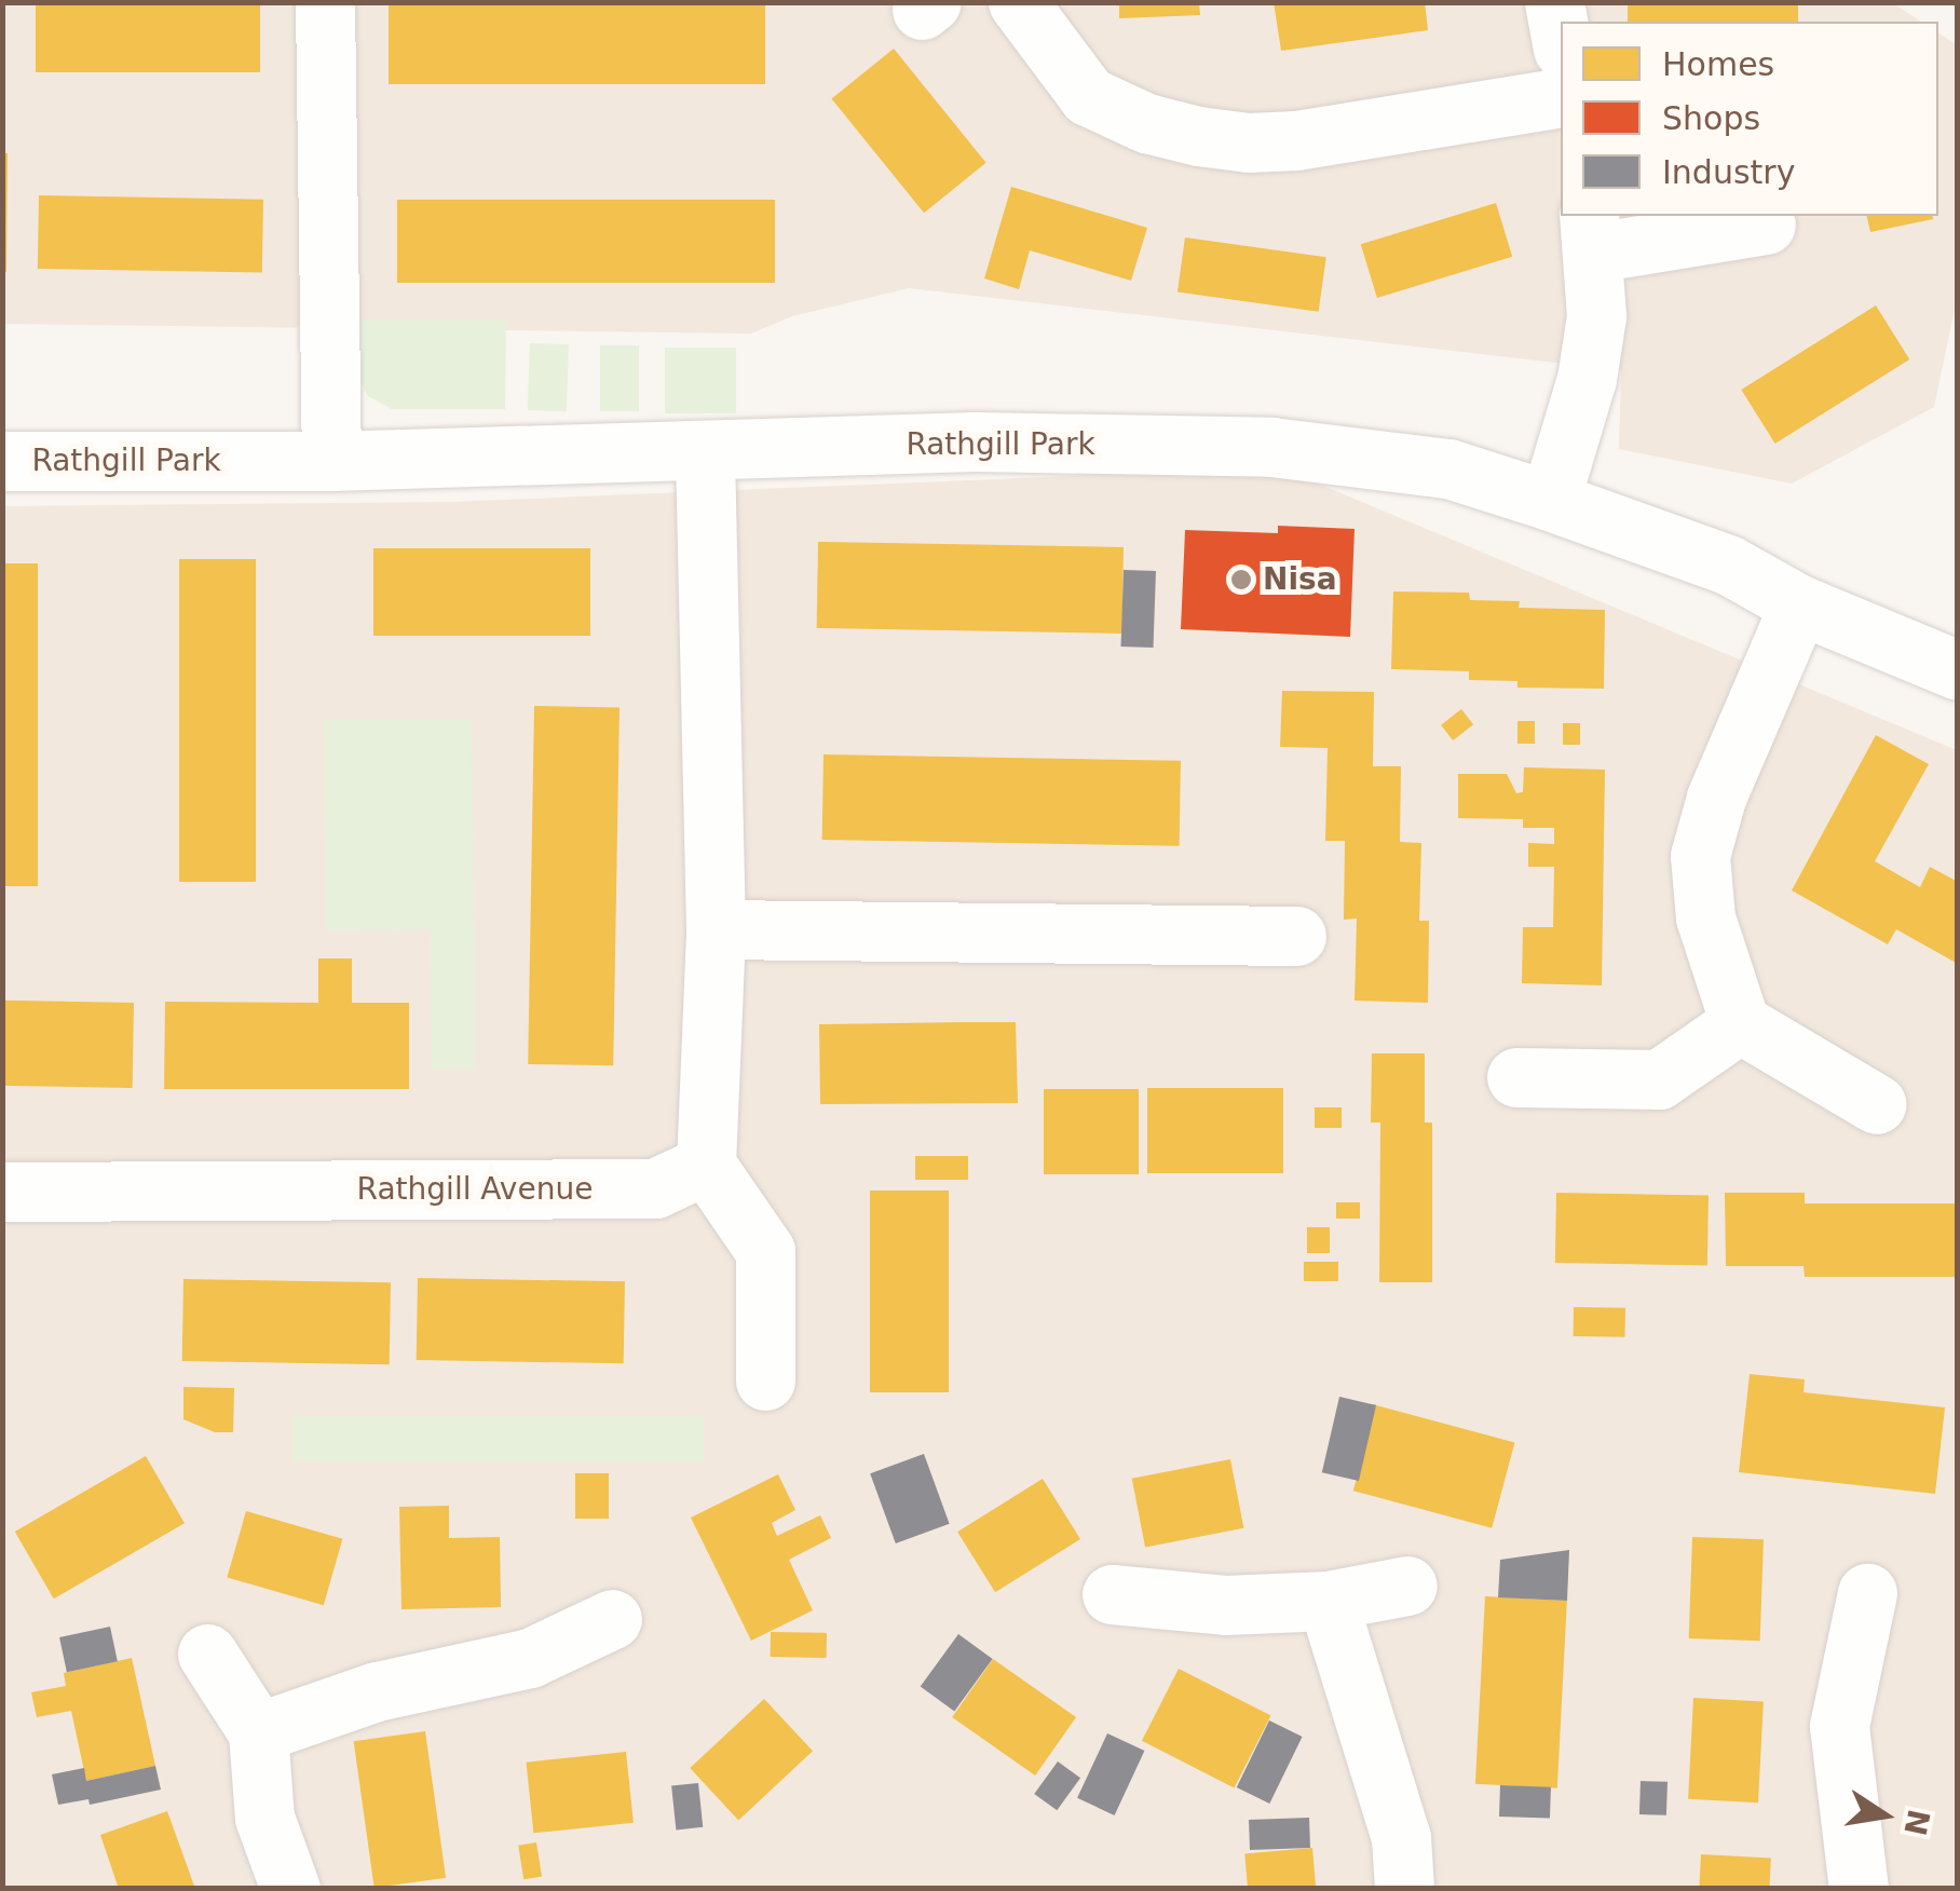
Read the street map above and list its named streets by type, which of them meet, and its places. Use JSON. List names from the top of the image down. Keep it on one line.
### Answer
{"streets":{"street":["Rathgill Park","Rathgill Avenue"]},"places":["Nisa"],"legend":["Homes","Shops","Industry"],"north":"right"}
